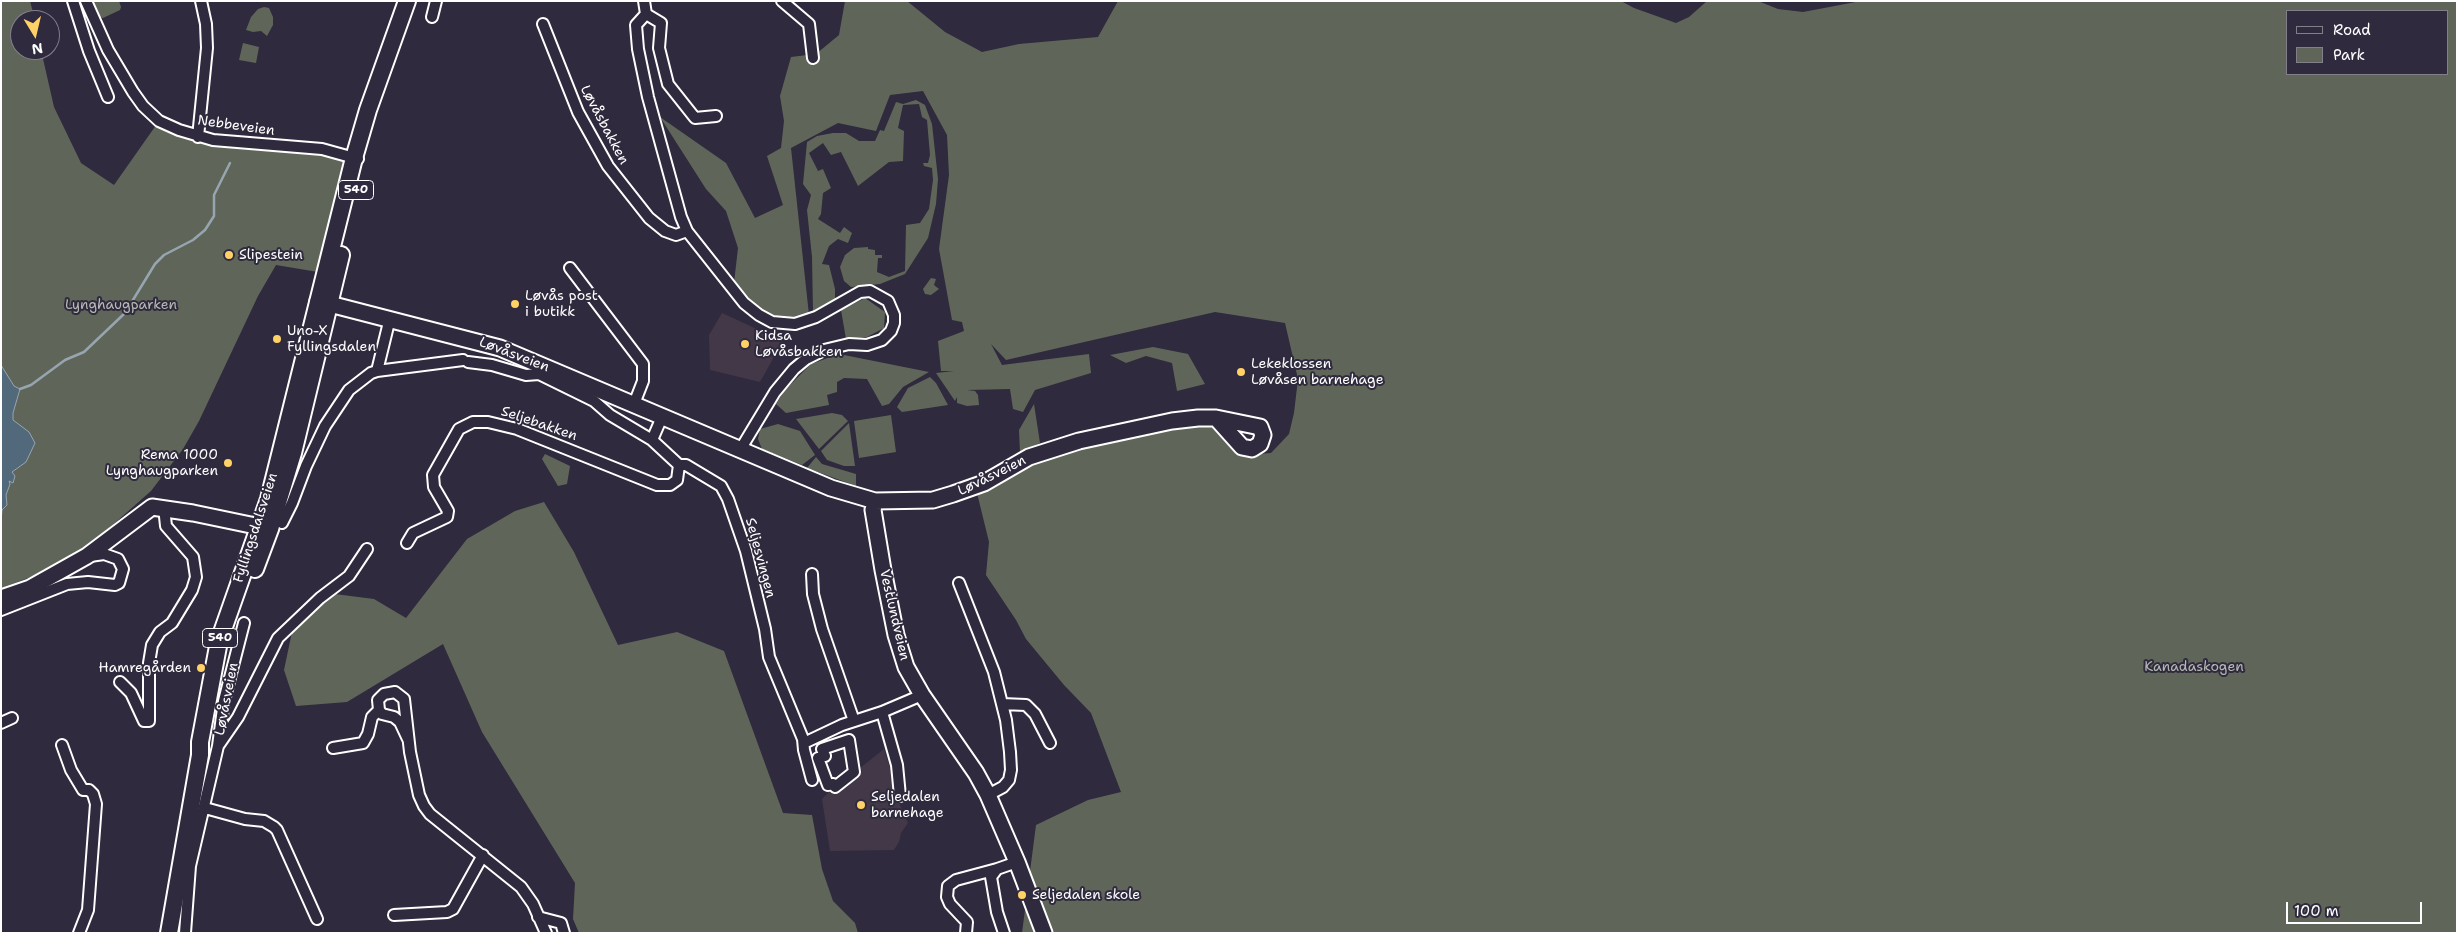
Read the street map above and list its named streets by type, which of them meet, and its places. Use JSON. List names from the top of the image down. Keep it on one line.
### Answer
{"streets":{"main road":["540","Løvåsveien","Fyllingsdalsveien","Vestlundveien"],"street":["Løvåsbakken","Nebbeveien","Seljebakken","Seljesvingen"]},"crossings":[["Nebbeveien","540"],["540","Løvåsveien"],["540","Fyllingsdalsveien"],["Løvåsveien","Fyllingsdalsveien"],["Løvåsveien","Seljesvingen"],["Løvåsveien","Vestlundveien"],["Seljebakken","Seljesvingen"]],"parks":["Lynghaugparken","Kanadaskogen"],"places":["Slipestein","Løvås post i butikk","Uno-X Fyllingsdalen","Kidsa Løvåsbakken","Lekeklossen Løvåsen barnehage","Rema 1000 Lynghaugparken","Hamregården","Seljedalen barnehage","Seljedalen skole"],"legend":["Road","Park"],"scale_bar":"100 m","north":"bottom"}
